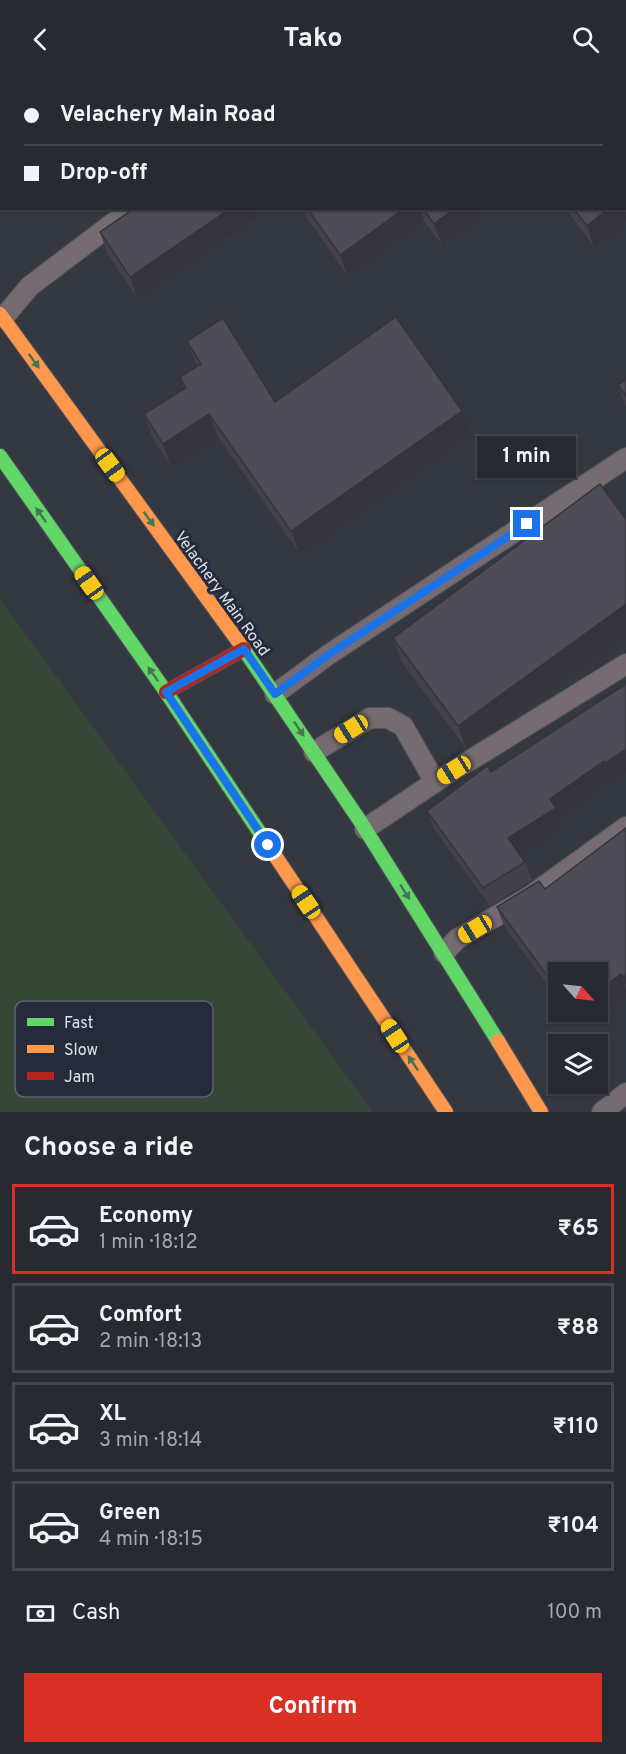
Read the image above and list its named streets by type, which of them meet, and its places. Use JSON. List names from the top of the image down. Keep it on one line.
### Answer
{"streets":{"main road":["Velachery Main Road"]},"legend":["Fast","Slow","Jam"],"north":"bottom right","page":{"header":"Tako","banner":["Velachery Main Road","Drop-off"],"bubble":"1 min","heading":"Choose a ride","list":[{"name":"Economy","note":"1 min · 18:12","value":"₹65"},{"name":"Comfort","note":"2 min · 18:13","value":"₹88"},{"name":"XL","note":"3 min · 18:14","value":"₹110"},{"name":"Green","note":"4 min · 18:15","value":"₹104"}],"pay":["Cash","100 m"],"buttons":"Confirm"}}
